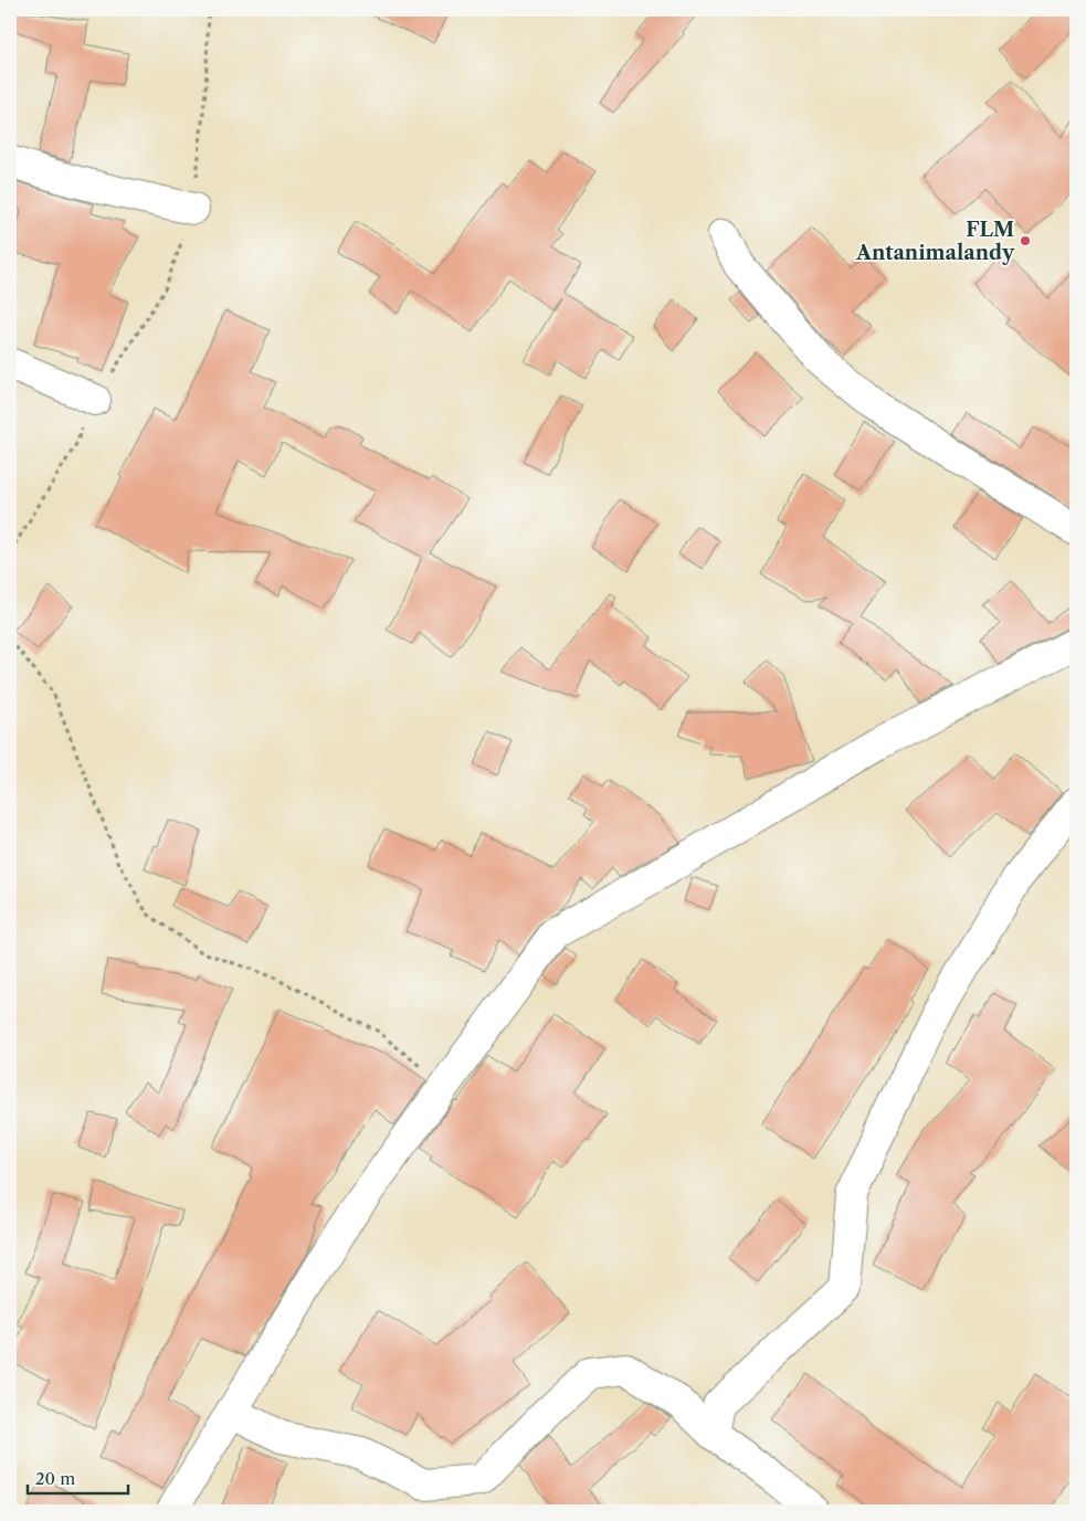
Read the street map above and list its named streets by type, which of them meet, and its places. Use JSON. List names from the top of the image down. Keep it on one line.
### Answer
{"places":["FLM Antanimalandy"],"scale_bar":"20 m"}
